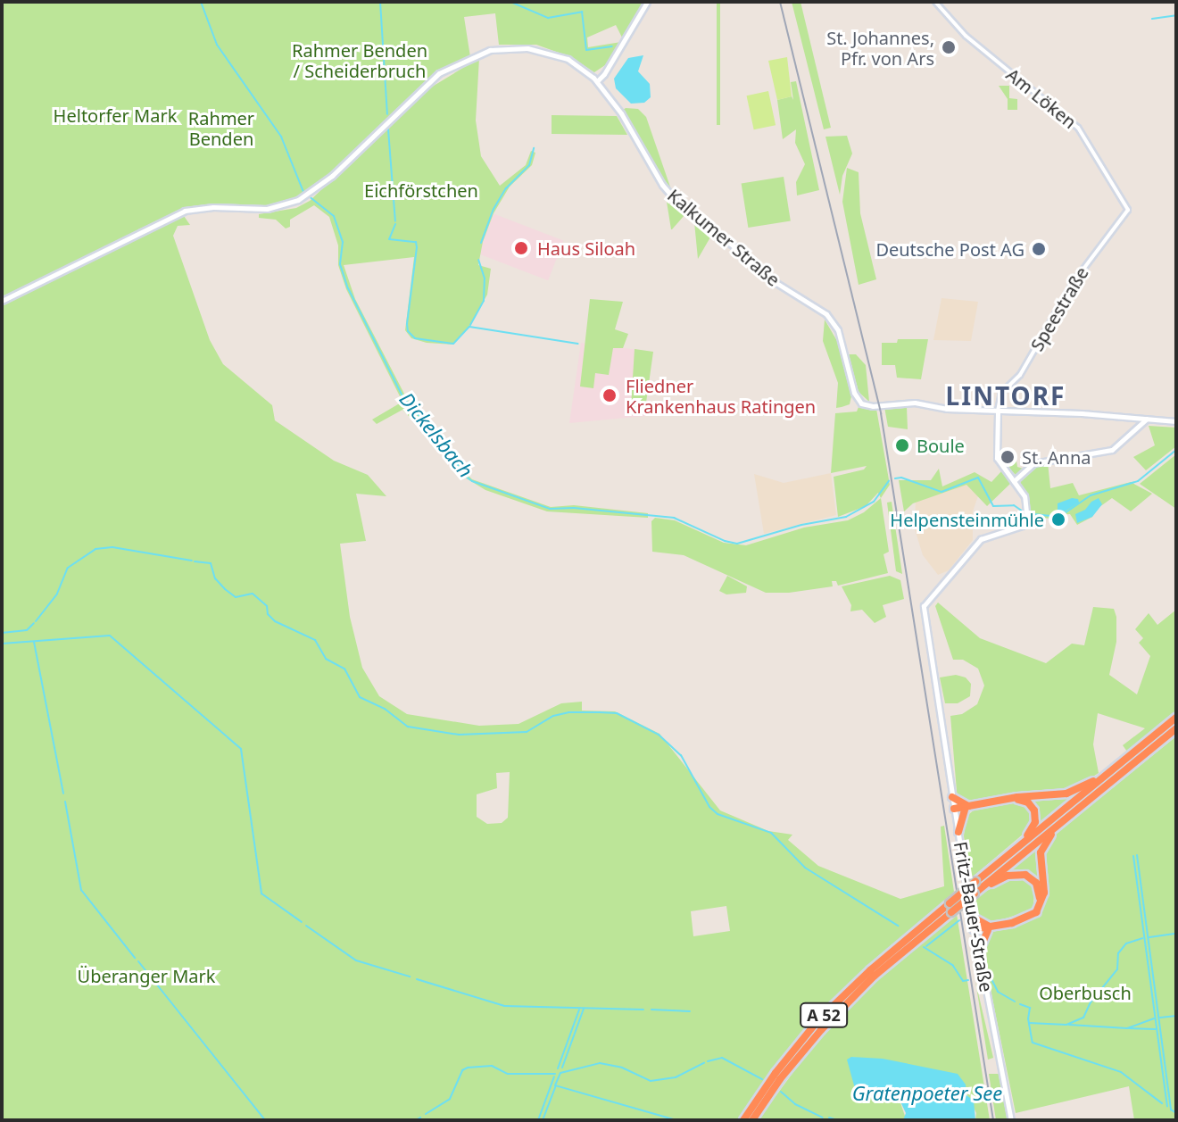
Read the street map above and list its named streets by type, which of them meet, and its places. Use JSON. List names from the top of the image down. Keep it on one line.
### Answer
{"streets":{"highway":["A 52"],"main road":["Kalkumer Straße","Fritz-Bauer-Straße"],"street":["Am Löken","Speestraße"]},"crossings":[["Am Löken","Speestraße"],["Kalkumer Straße","Speestraße"]],"districts":["LINTORF"],"water":["Dickelsbach","Gratenpoeter See"],"parks":["Rahmer Benden / Scheiderbruch","Heltorfer Mark","Rahmer Benden","Eichförstchen","Überanger Mark","Oberbusch"],"places":["St. Johannes, Pfr. von Ars","Haus Siloah","Deutsche Post AG","Fliedner Krankenhaus Ratingen","Boule","St. Anna","Helpensteinmühle"]}
